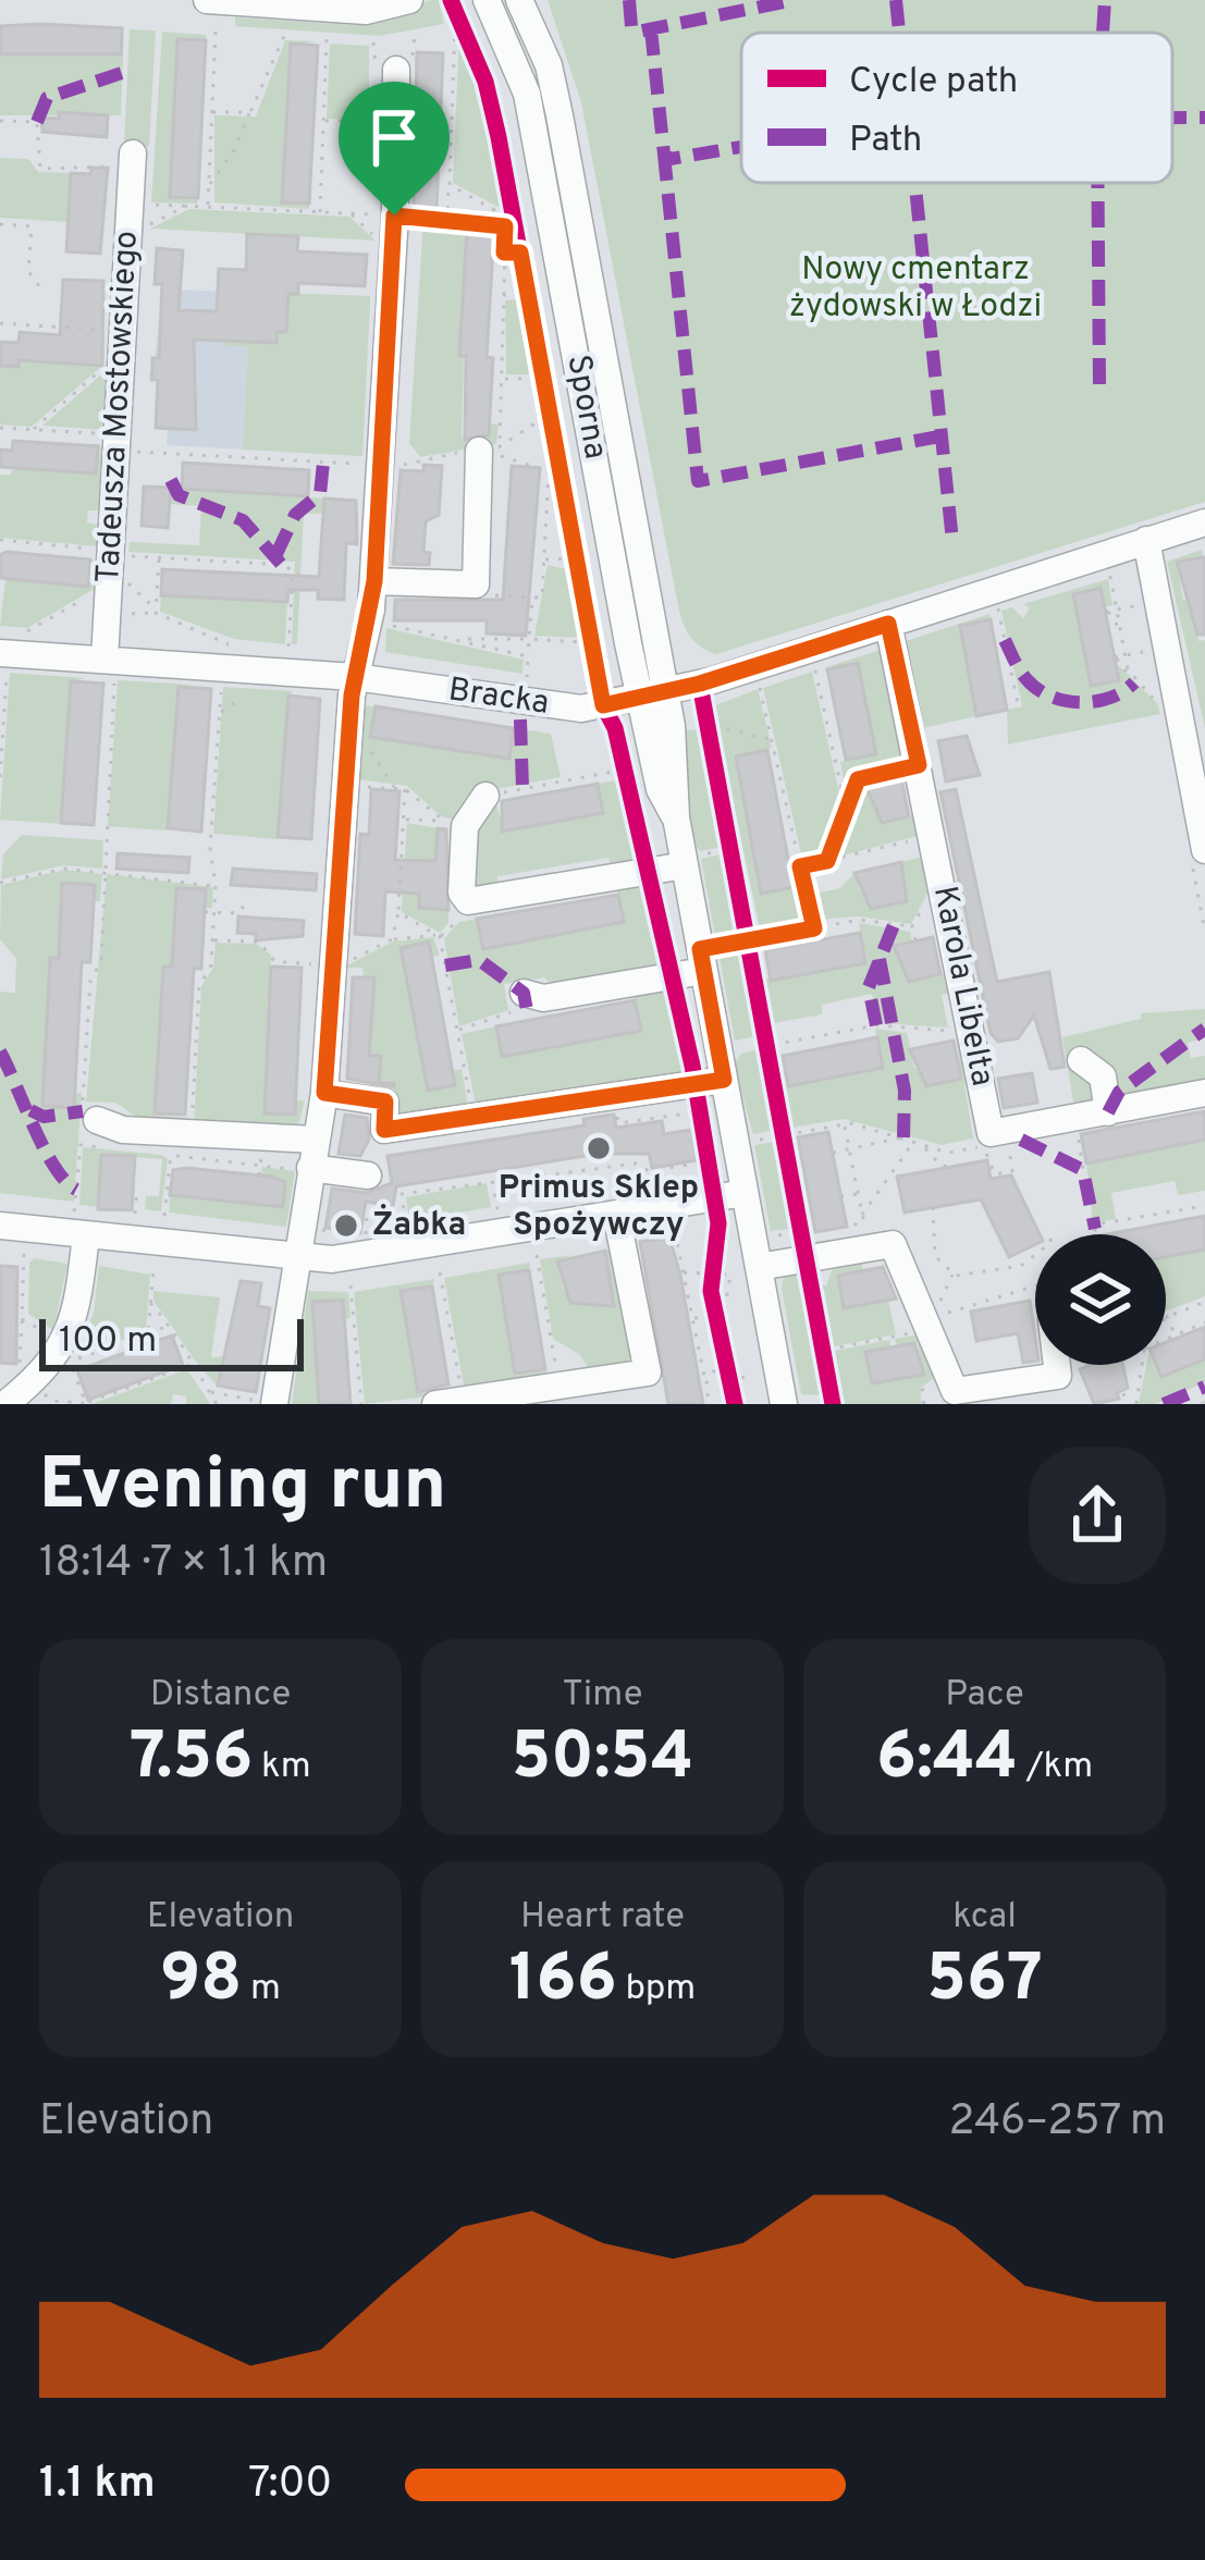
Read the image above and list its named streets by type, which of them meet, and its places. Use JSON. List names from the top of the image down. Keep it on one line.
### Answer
{"streets":{"street":["Tadeusza Mostowskiego","Sporna","Bracka","Karola Libelta"]},"crossings":[["Tadeusza Mostowskiego","Bracka"],["Sporna","Bracka"],["Bracka","Karola Libelta"]],"parks":["Nowy cmentarz żydowski w Łodzi"],"places":["Primus Sklep Spożywczy","Żabka"],"legend":["Cycle path","Path"],"scale_bar":"100 m","page":{"scale":"100 m","heading":["Evening run","18:14 · 7 × 1.1 km"],"stats":[["Distance","7.56 km"],["Time","50:54"],["Pace","6:44 /km"],["Elevation","98 m"],["Heart rate","166 bpm"],["kcal","567"]],"chart":["Elevation","246–257 m"],"list":[{"name":"1.1 km","note":"7:00"}]}}
